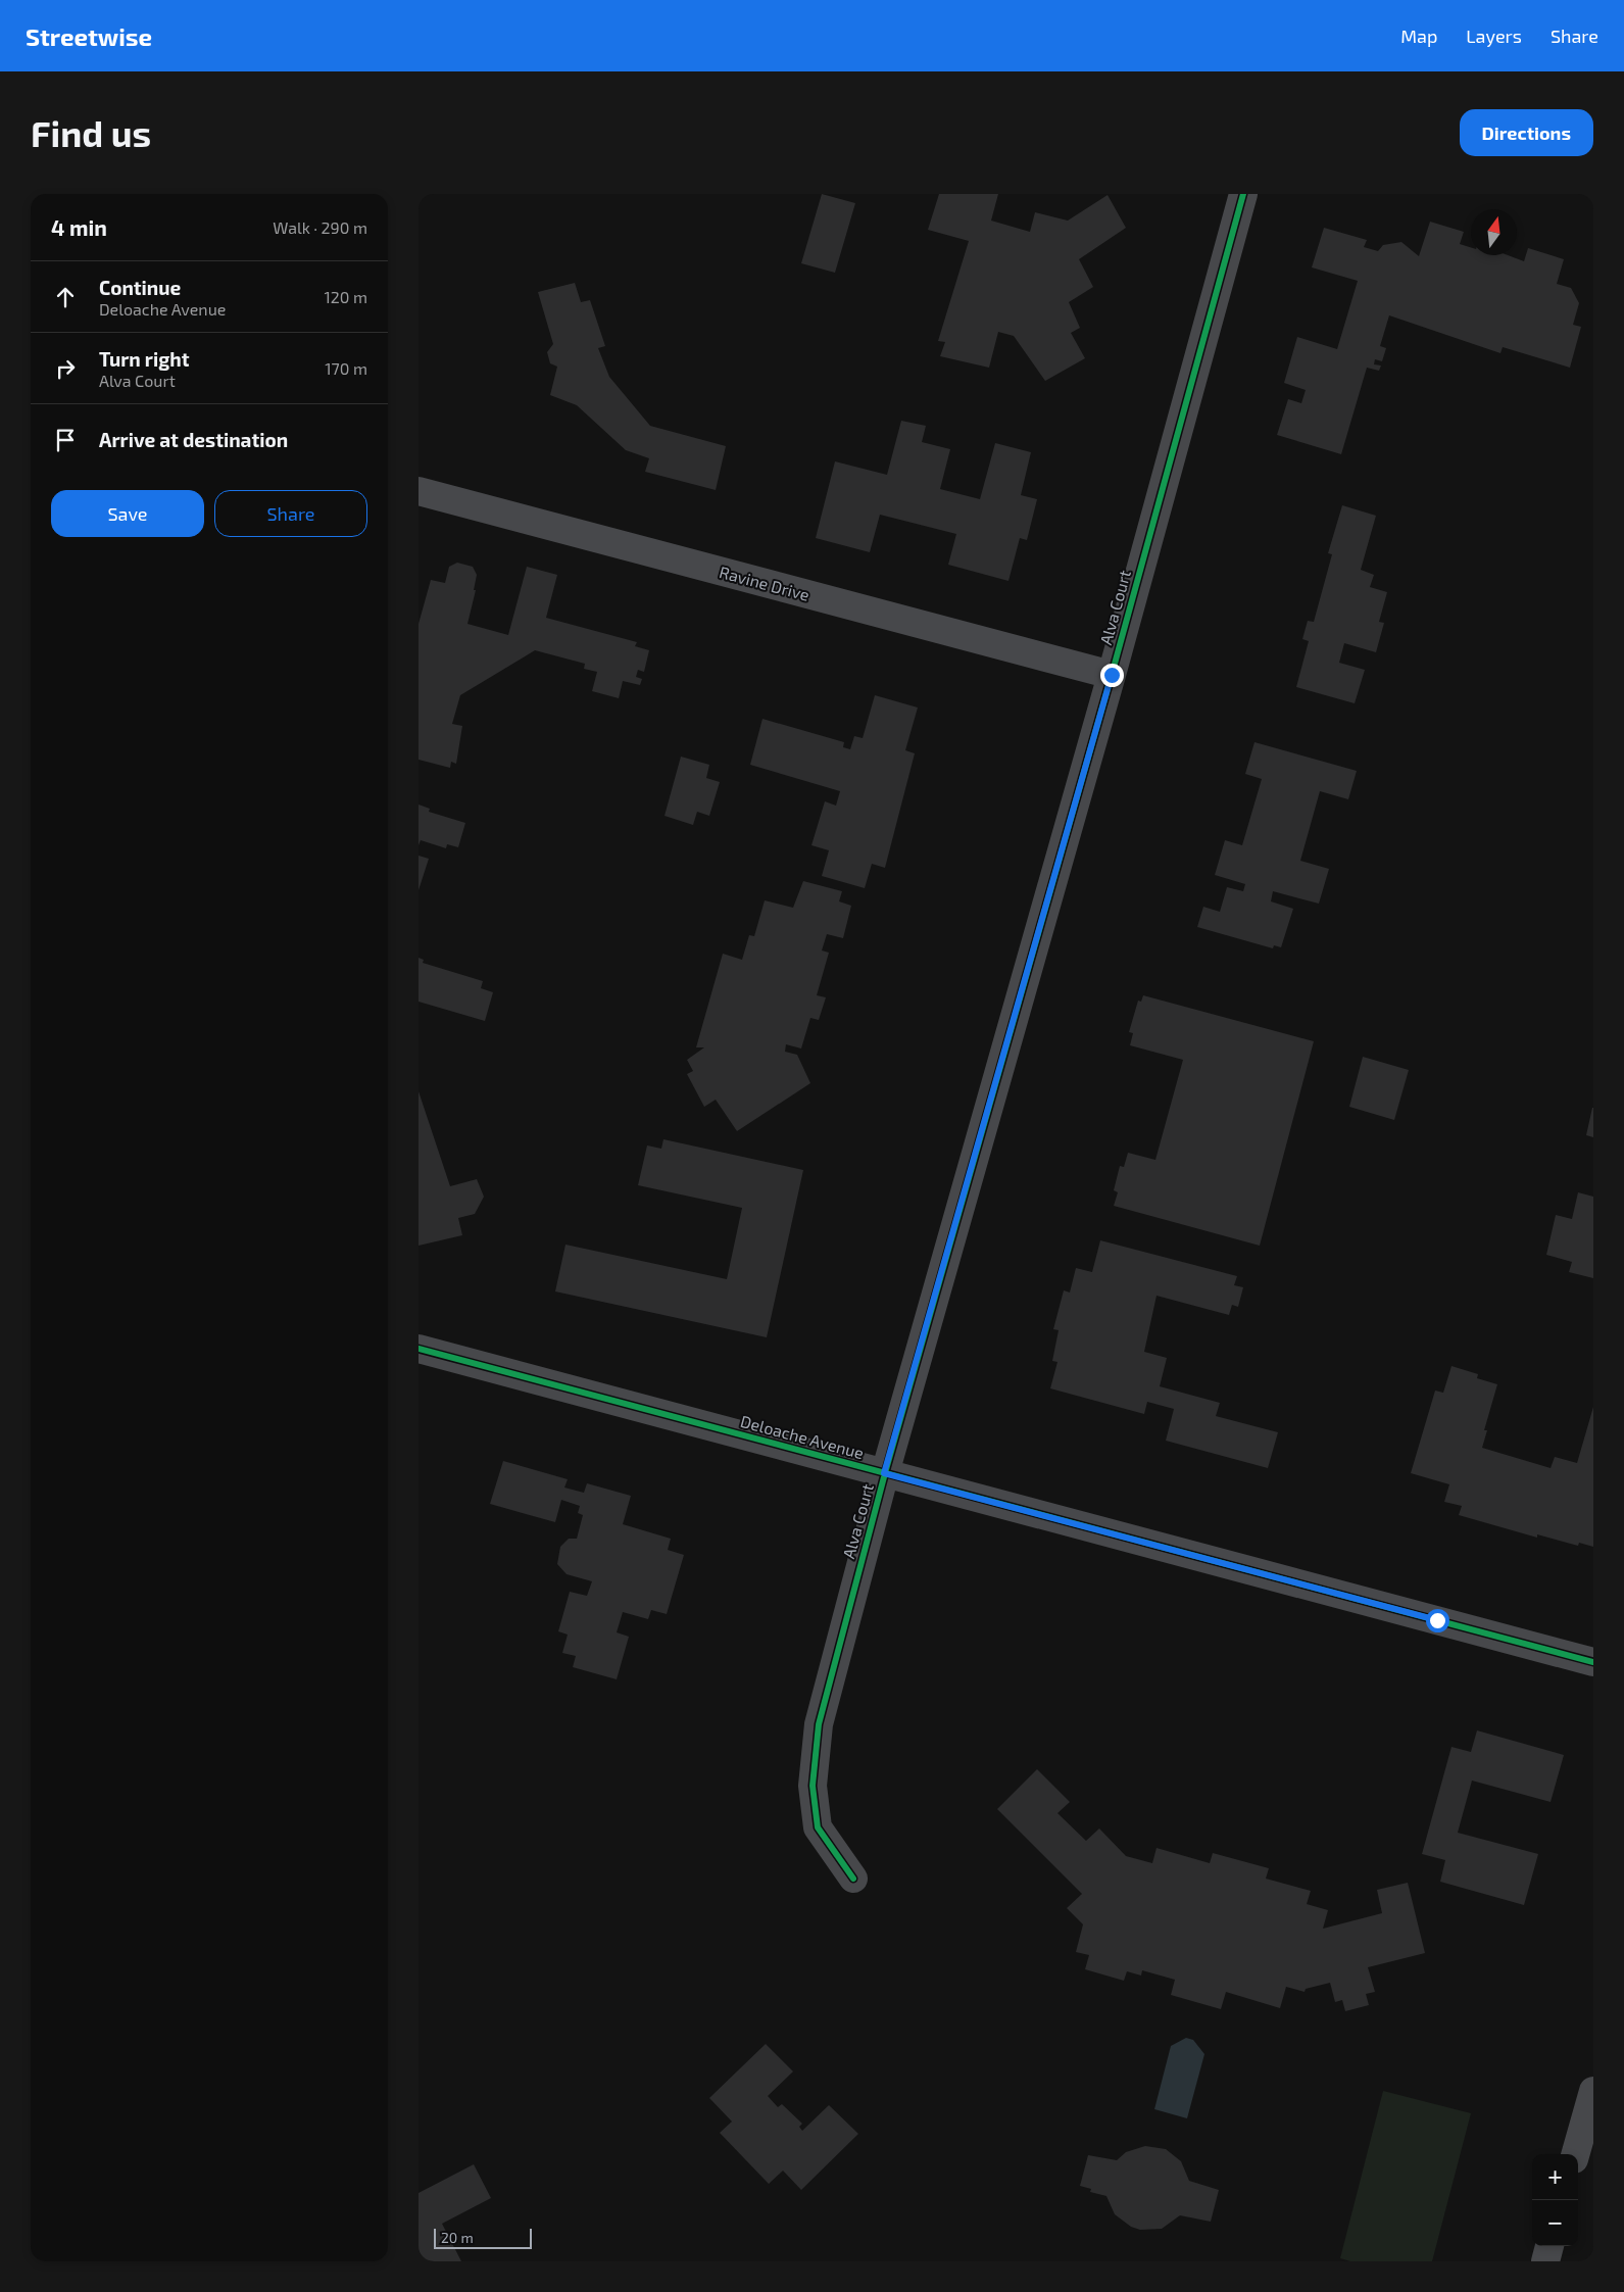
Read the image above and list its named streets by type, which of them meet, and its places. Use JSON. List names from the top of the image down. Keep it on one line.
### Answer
{"streets":{"street":["Ravine Drive","Alva Court","Deloache Avenue"]},"crossings":[["Ravine Drive","Alva Court"],["Alva Court","Deloache Avenue"]],"scale_bar":"20 m","north":"top","page":{"header":"Streetwise","nav":["Map","Layers","Share"],"buttons":["Directions",["Save","Share"]],"title":"Find us","heading":["4 min","Walk · 290 m"],"list":[["Continue","Deloache Avenue","120 m"],["Turn right","Alva Court","170 m"],"Arrive at destination"],"map_buttons":["+","−"],"scale":"20 m"}}
